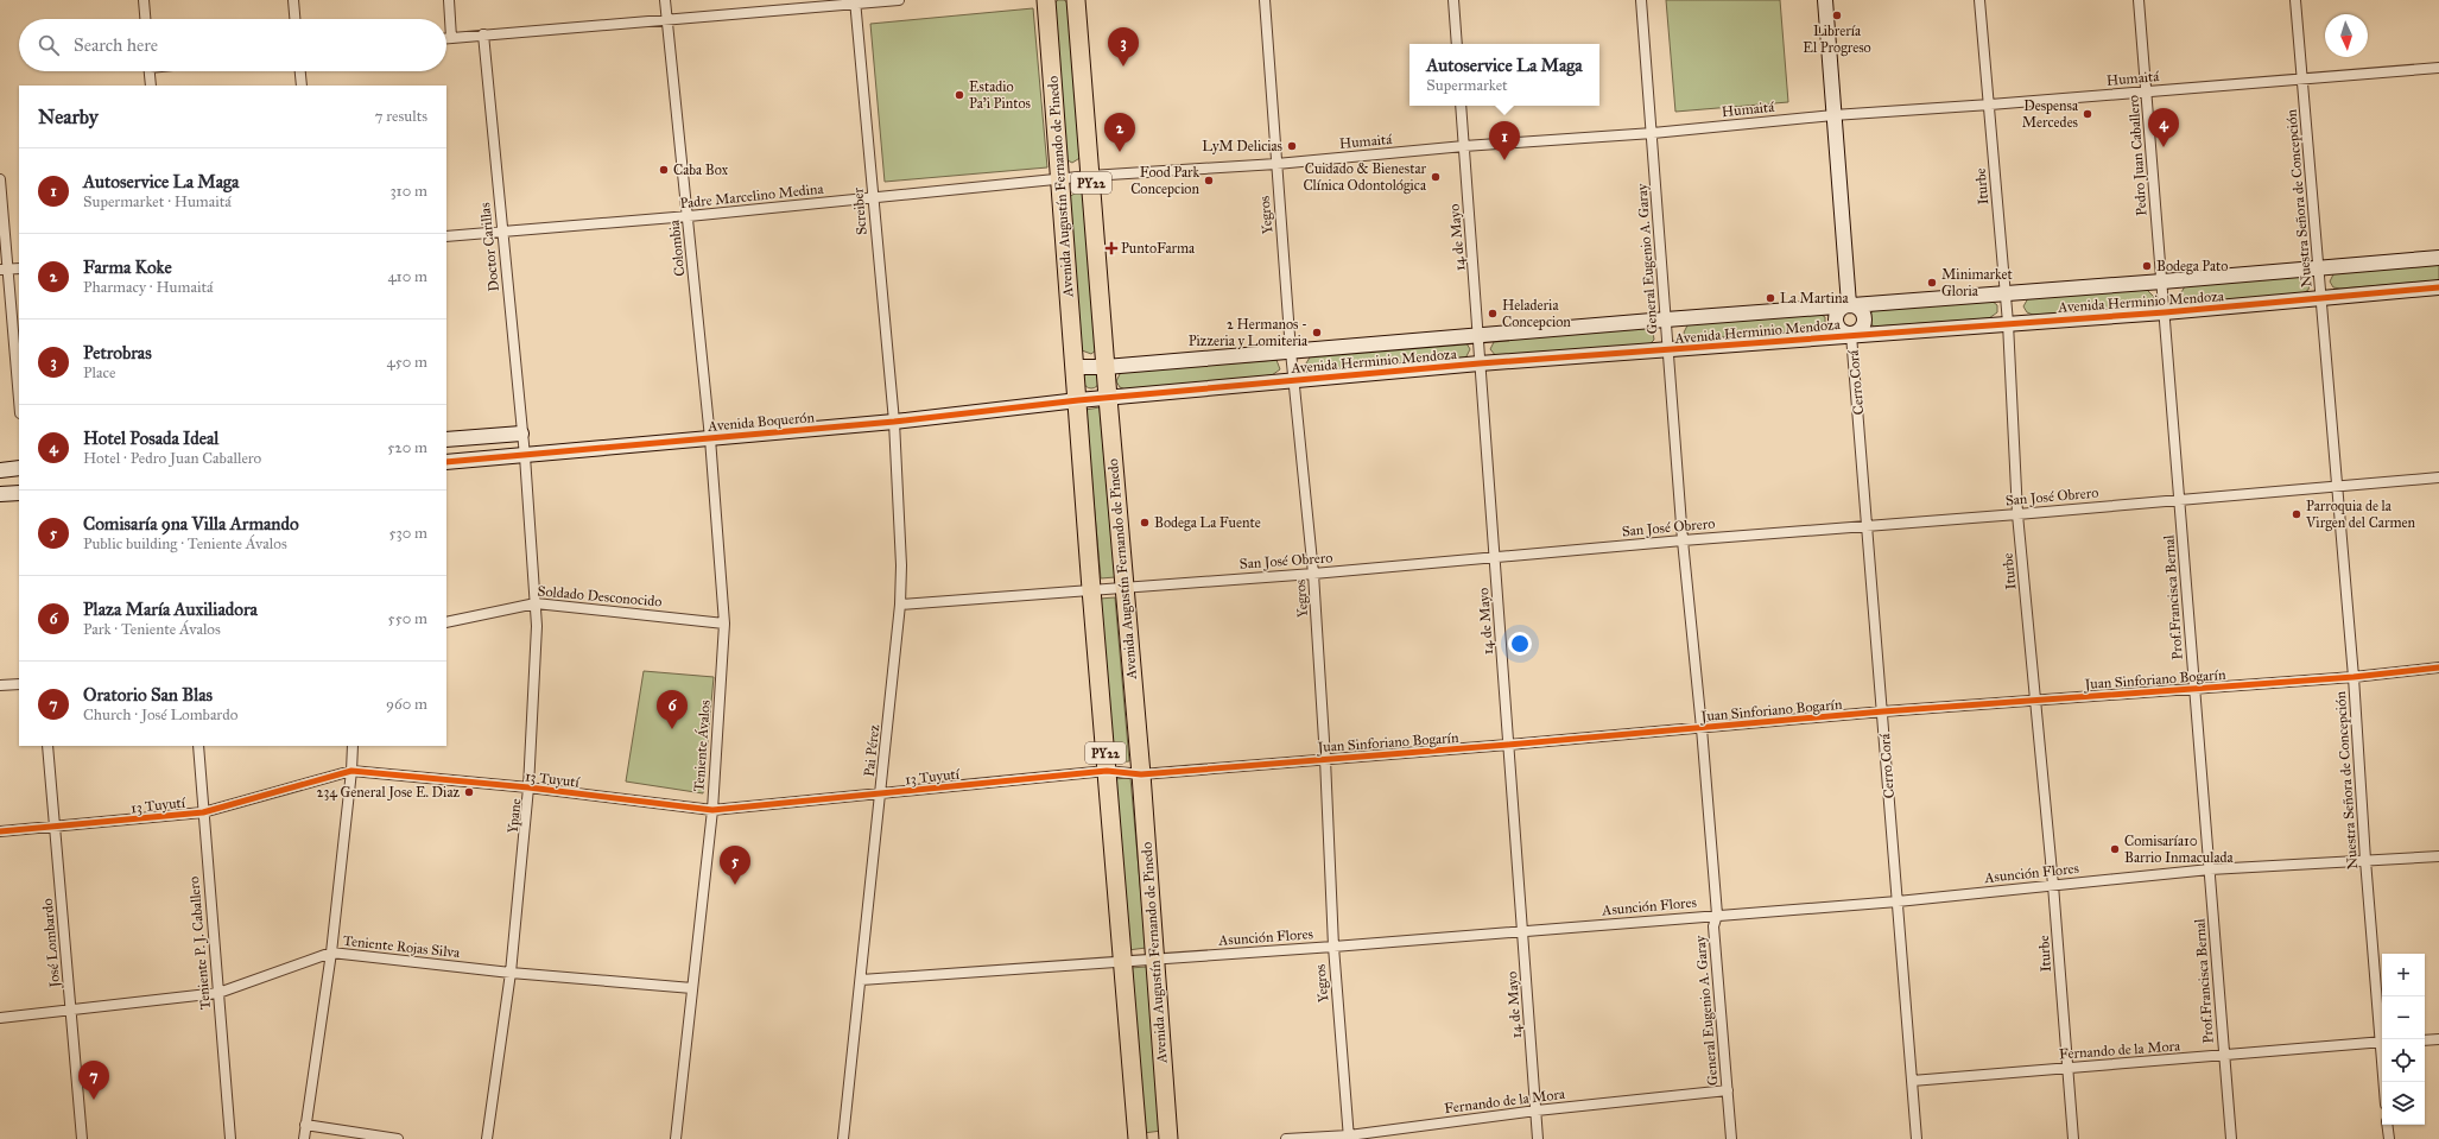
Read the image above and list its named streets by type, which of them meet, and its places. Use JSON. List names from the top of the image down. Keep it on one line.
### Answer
{"streets":{"highway":["PY22","Avenida Augustín Fernando de Pinedo"],"street":["Humaitá","Pedro Juan Caballero","Iturbe","Padre Marcelino Medina","Nuestra Señora de Concepción","Screiber","Yegros","14 de Mayo","Doctor Carillas","Colombia","General Eugenio A. Garay","Avenida Herminio Mendoza","Cerro Corá","Avenida Boquerón","San José Obrero","Soldado Desconocido","Prof.Francisca Bernal","Juan Sinforiano Bogarín","Teniente Ávalos","Pai Pérez","13 Tuyutí","Ypane","Asunción Flores","José Lombardo","Teniente P. J. Caballero","Teniente Rojas Silva","Fernando de la Mora"]},"crossings":[["Humaitá","Pedro Juan Caballero"],["Humaitá","Avenida Augustín Fernando de Pinedo"],["Humaitá","Iturbe"],["Humaitá","Padre Marcelino Medina"],["Humaitá","Nuestra Señora de Concepción"],["Humaitá","Yegros"],["Humaitá","14 de Mayo"],["Humaitá","General Eugenio A. Garay"],["Pedro Juan Caballero","Avenida Herminio Mendoza"],["Pedro Juan Caballero","Prof.Francisca Bernal"],["Avenida Augustín Fernando de Pinedo","Padre Marcelino Medina"],["Avenida Augustín Fernando de Pinedo","Avenida Herminio Mendoza"],["Avenida Augustín Fernando de Pinedo","Avenida Boquerón"],["Avenida Augustín Fernando de Pinedo","San José Obrero"],["Avenida Augustín Fernando de Pinedo","Juan Sinforiano Bogarín"],["Avenida Augustín Fernando de Pinedo","13 Tuyutí"],["Avenida Augustín Fernando de Pinedo","Asunción Flores"],["Iturbe","Avenida Herminio Mendoza"],["Iturbe","San José Obrero"],["Iturbe","Juan Sinforiano Bogarín"],["Iturbe","Asunción Flores"],["Iturbe","Fernando de la Mora"],["Padre Marcelino Medina","Screiber"],["Padre Marcelino Medina","Doctor Carillas"],["Padre Marcelino Medina","Colombia"],["Nuestra Señora de Concepción","Avenida Herminio Mendoza"],["Nuestra Señora de Concepción","San José Obrero"],["Nuestra Señora de Concepción","Juan Sinforiano Bogarín"],["Nuestra Señora de Concepción","Asunción Flores"],["Screiber","Avenida Boquerón"],["Screiber","Pai Pérez"],["Yegros","Avenida Herminio Mendoza"],["Yegros","San José Obrero"],["Yegros","Juan Sinforiano Bogarín"],["Yegros","Asunción Flores"],["Yegros","Fernando de la Mora"],["14 de Mayo","Avenida Herminio Mendoza"],["14 de Mayo","San José Obrero"],["14 de Mayo","Juan Sinforiano Bogarín"],["14 de Mayo","Asunción Flores"],["14 de Mayo","Fernando de la Mora"],["Doctor Carillas","Avenida Boquerón"],["Doctor Carillas","Ypane"],["Colombia","Avenida Boquerón"],["Colombia","Teniente Ávalos"],["General Eugenio A. Garay","Avenida Herminio Mendoza"],["General Eugenio A. Garay","San José Obrero"],["General Eugenio A. Garay","Juan Sinforiano Bogarín"],["General Eugenio A. Garay","Asunción Flores"],["General Eugenio A. Garay","Fernando de la Mora"],["Avenida Herminio Mendoza","Cerro Corá"],["Avenida Herminio Mendoza","Avenida Boquerón"],["Avenida Herminio Mendoza","Prof.Francisca Bernal"],["Cerro Corá","San José Obrero"],["Cerro Corá","Juan Sinforiano Bogarín"],["Cerro Corá","Asunción Flores"],["Cerro Corá","Fernando de la Mora"],["Avenida Boquerón","Teniente Ávalos"],["Avenida Boquerón","Pai Pérez"],["Avenida Boquerón","Ypane"],["San José Obrero","Prof.Francisca Bernal"],["San José Obrero","Pai Pérez"],["Soldado Desconocido","Teniente Ávalos"],["Soldado Desconocido","Ypane"],["Prof.Francisca Bernal","Juan Sinforiano Bogarín"],["Prof.Francisca Bernal","Asunción Flores"],["Prof.Francisca Bernal","Fernando de la Mora"],["Juan Sinforiano Bogarín","13 Tuyutí"],["Teniente Ávalos","13 Tuyutí"],["Teniente Ávalos","Teniente Rojas Silva"],["Pai Pérez","13 Tuyutí"],["Pai Pérez","Asunción Flores"],["13 Tuyutí","Ypane"],["13 Tuyutí","José Lombardo"],["13 Tuyutí","Teniente P. J. Caballero"],["Ypane","Teniente Rojas Silva"],["José Lombardo","Teniente Rojas Silva"],["Teniente P. J. Caballero","Teniente Rojas Silva"]],"places":{"other":["Librería El Progreso","Estadio Pa'i Pintos","Despensa Mercedes","LyM Delicias","Caba Box","Cuidado & Bienestar Clínica Odontológica","Food Park Concepcion","Bodega Pato","Minimarket Gloria","La Martina","Heladeria Concepcion","2 Hermanos - Pizzeria y Lomiteria","Parroquia de la Virgen del Carmen","Bodega La Fuente","234 General Jose E. Diaz","Comisaría10 Barrio Inmaculada"],"health":["PuntoFarma"]},"north":"bottom","page":{"search":"Search here","pins":["3","4","2","1","6","5","7"],"popup":["Autoservice La Maga","Supermarket"],"heading":["Nearby","7 results"],"list":[{"mark":"1","name":"Autoservice La Maga","note":"Supermarket · Humaitá","value":"310 m"},{"mark":"2","name":"Farma Koke","note":"Pharmacy · Humaitá","value":"410 m"},{"mark":"3","name":"Petrobras","note":"Place","value":"450 m"},{"mark":"4","name":"Hotel Posada Ideal","note":"Hotel · Pedro Juan Caballero","value":"520 m"},{"mark":"5","name":"Comisaría 9na Villa Armando","note":"Public building · Teniente Ávalos","value":"530 m"},{"mark":"6","name":"Plaza María Auxiliadora","note":"Park · Teniente Ávalos","value":"550 m"},{"mark":"7","name":"Oratorio San Blas","note":"Church · José Lombardo","value":"960 m"}],"map_buttons":["+","−"]}}
